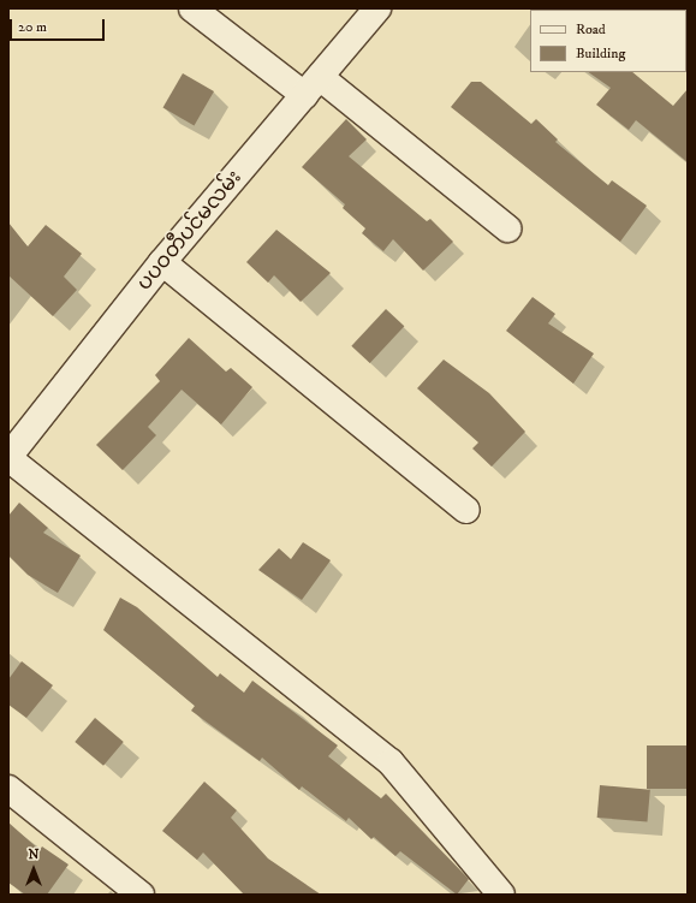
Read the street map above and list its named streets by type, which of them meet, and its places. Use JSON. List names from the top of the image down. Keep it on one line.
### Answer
{"streets":{"street":["ပပဝတီပင်မလမ်း"]},"legend":["Road","Building"],"scale_bar":"20 m","north":"top"}
